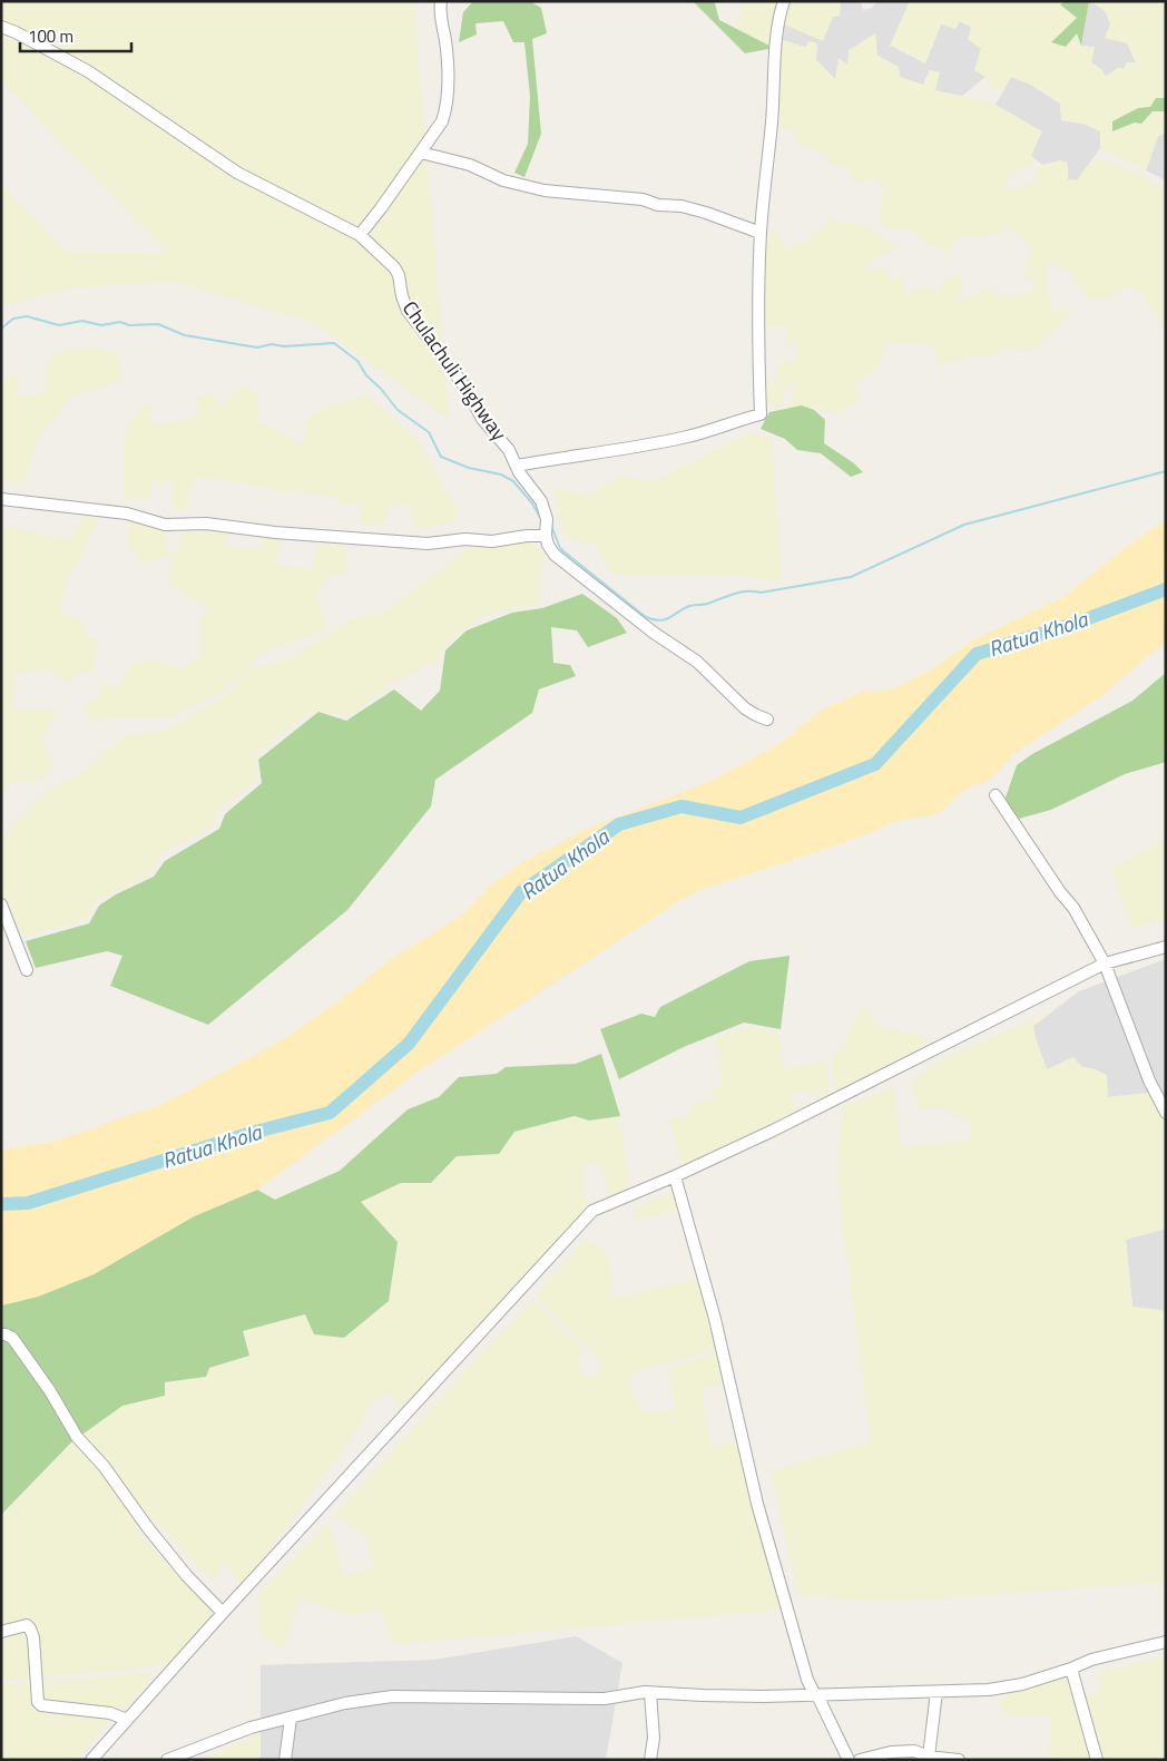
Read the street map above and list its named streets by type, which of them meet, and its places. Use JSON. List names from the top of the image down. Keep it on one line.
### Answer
{"streets":{"street":["Chulachuli Highway"]},"water":["Ratua Khola"],"scale_bar":"100 m"}
